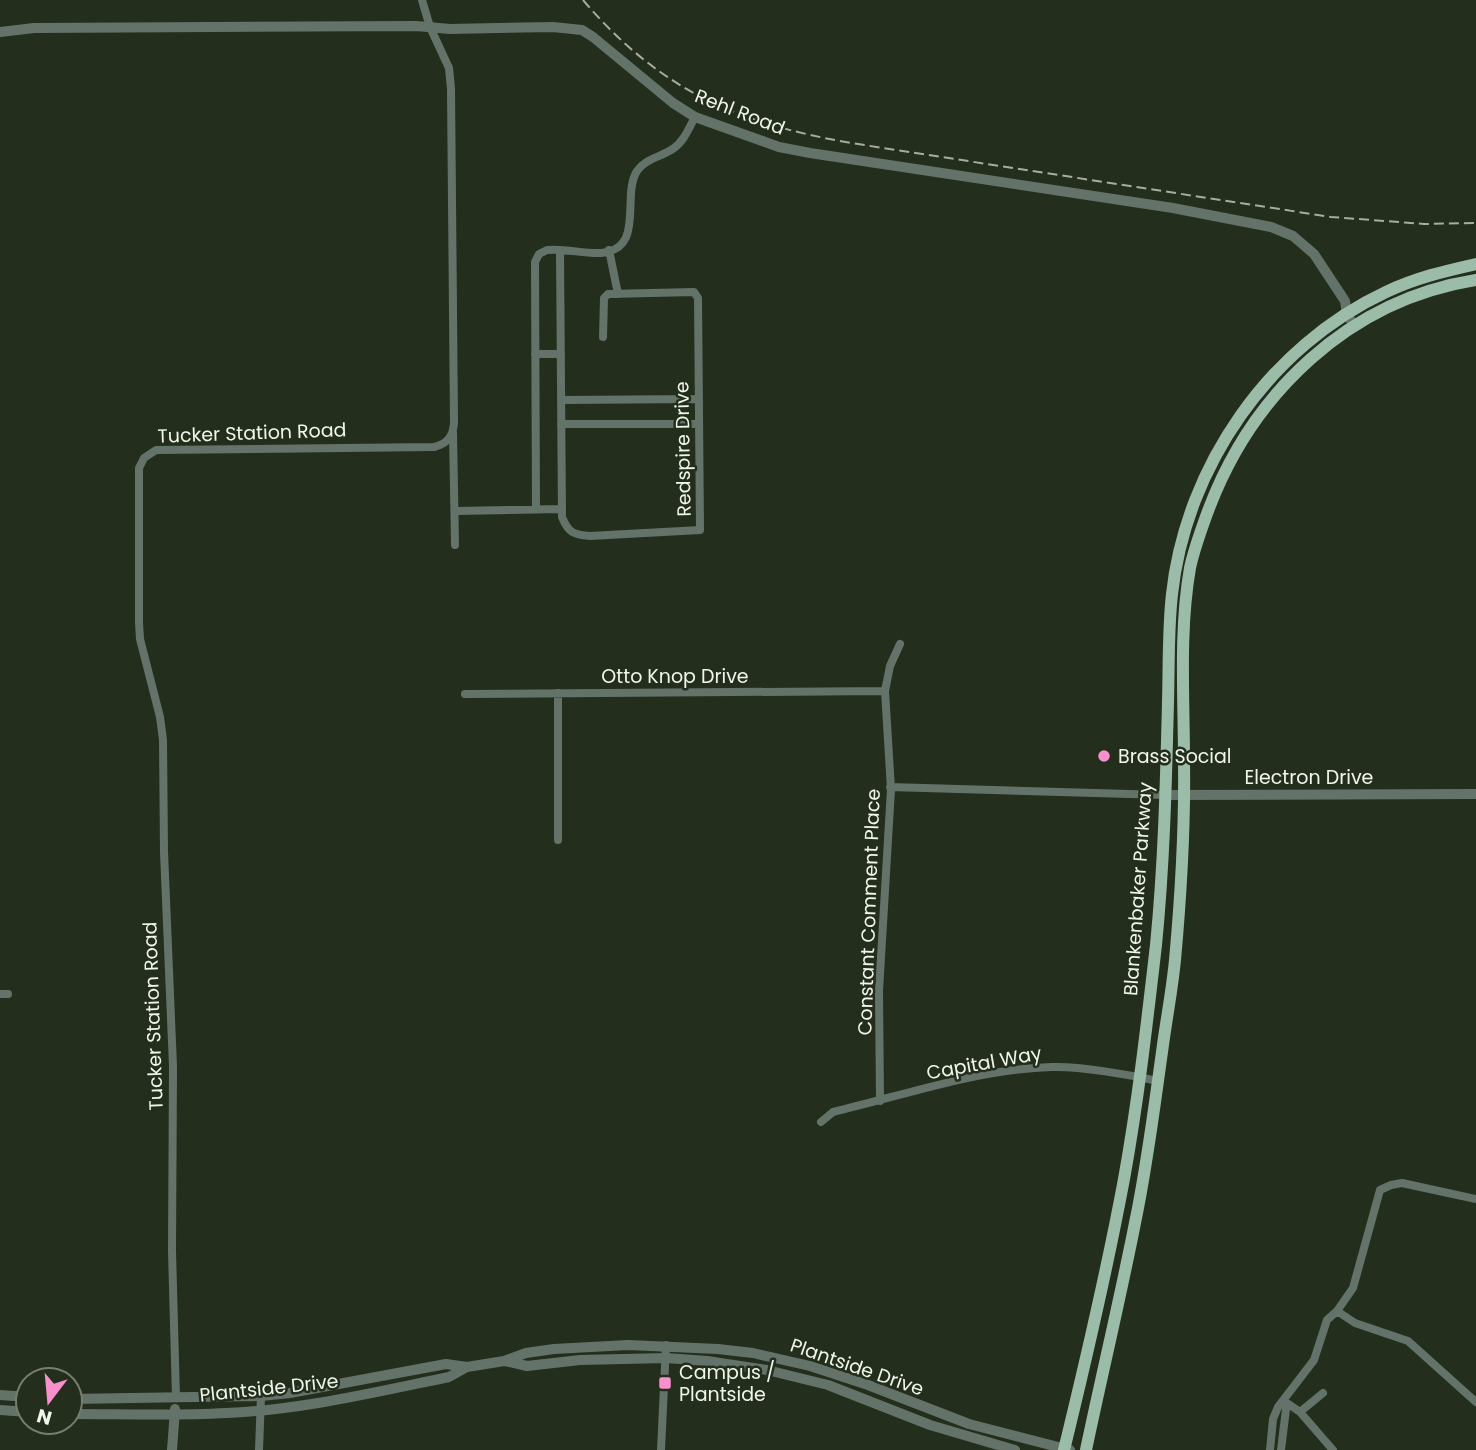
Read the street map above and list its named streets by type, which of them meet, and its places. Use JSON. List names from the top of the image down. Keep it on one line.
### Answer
{"streets":{"main road":["Blankenbaker Parkway"],"street":["Rehl Road","Tucker Station Road","Redspire Drive","Otto Knop Drive","Electron Drive","Constant Comment Place","Capital Way","Plantside Drive"]},"crossings":[["Rehl Road","Blankenbaker Parkway"],["Tucker Station Road","Plantside Drive"],["Otto Knop Drive","Constant Comment Place"],["Electron Drive","Blankenbaker Parkway"],["Electron Drive","Constant Comment Place"],["Blankenbaker Parkway","Capital Way"],["Blankenbaker Parkway","Plantside Drive"],["Constant Comment Place","Capital Way"]],"places":{"other":["Brass Social"],"transit":["Campus / Plantside"]},"north":"bottom"}
